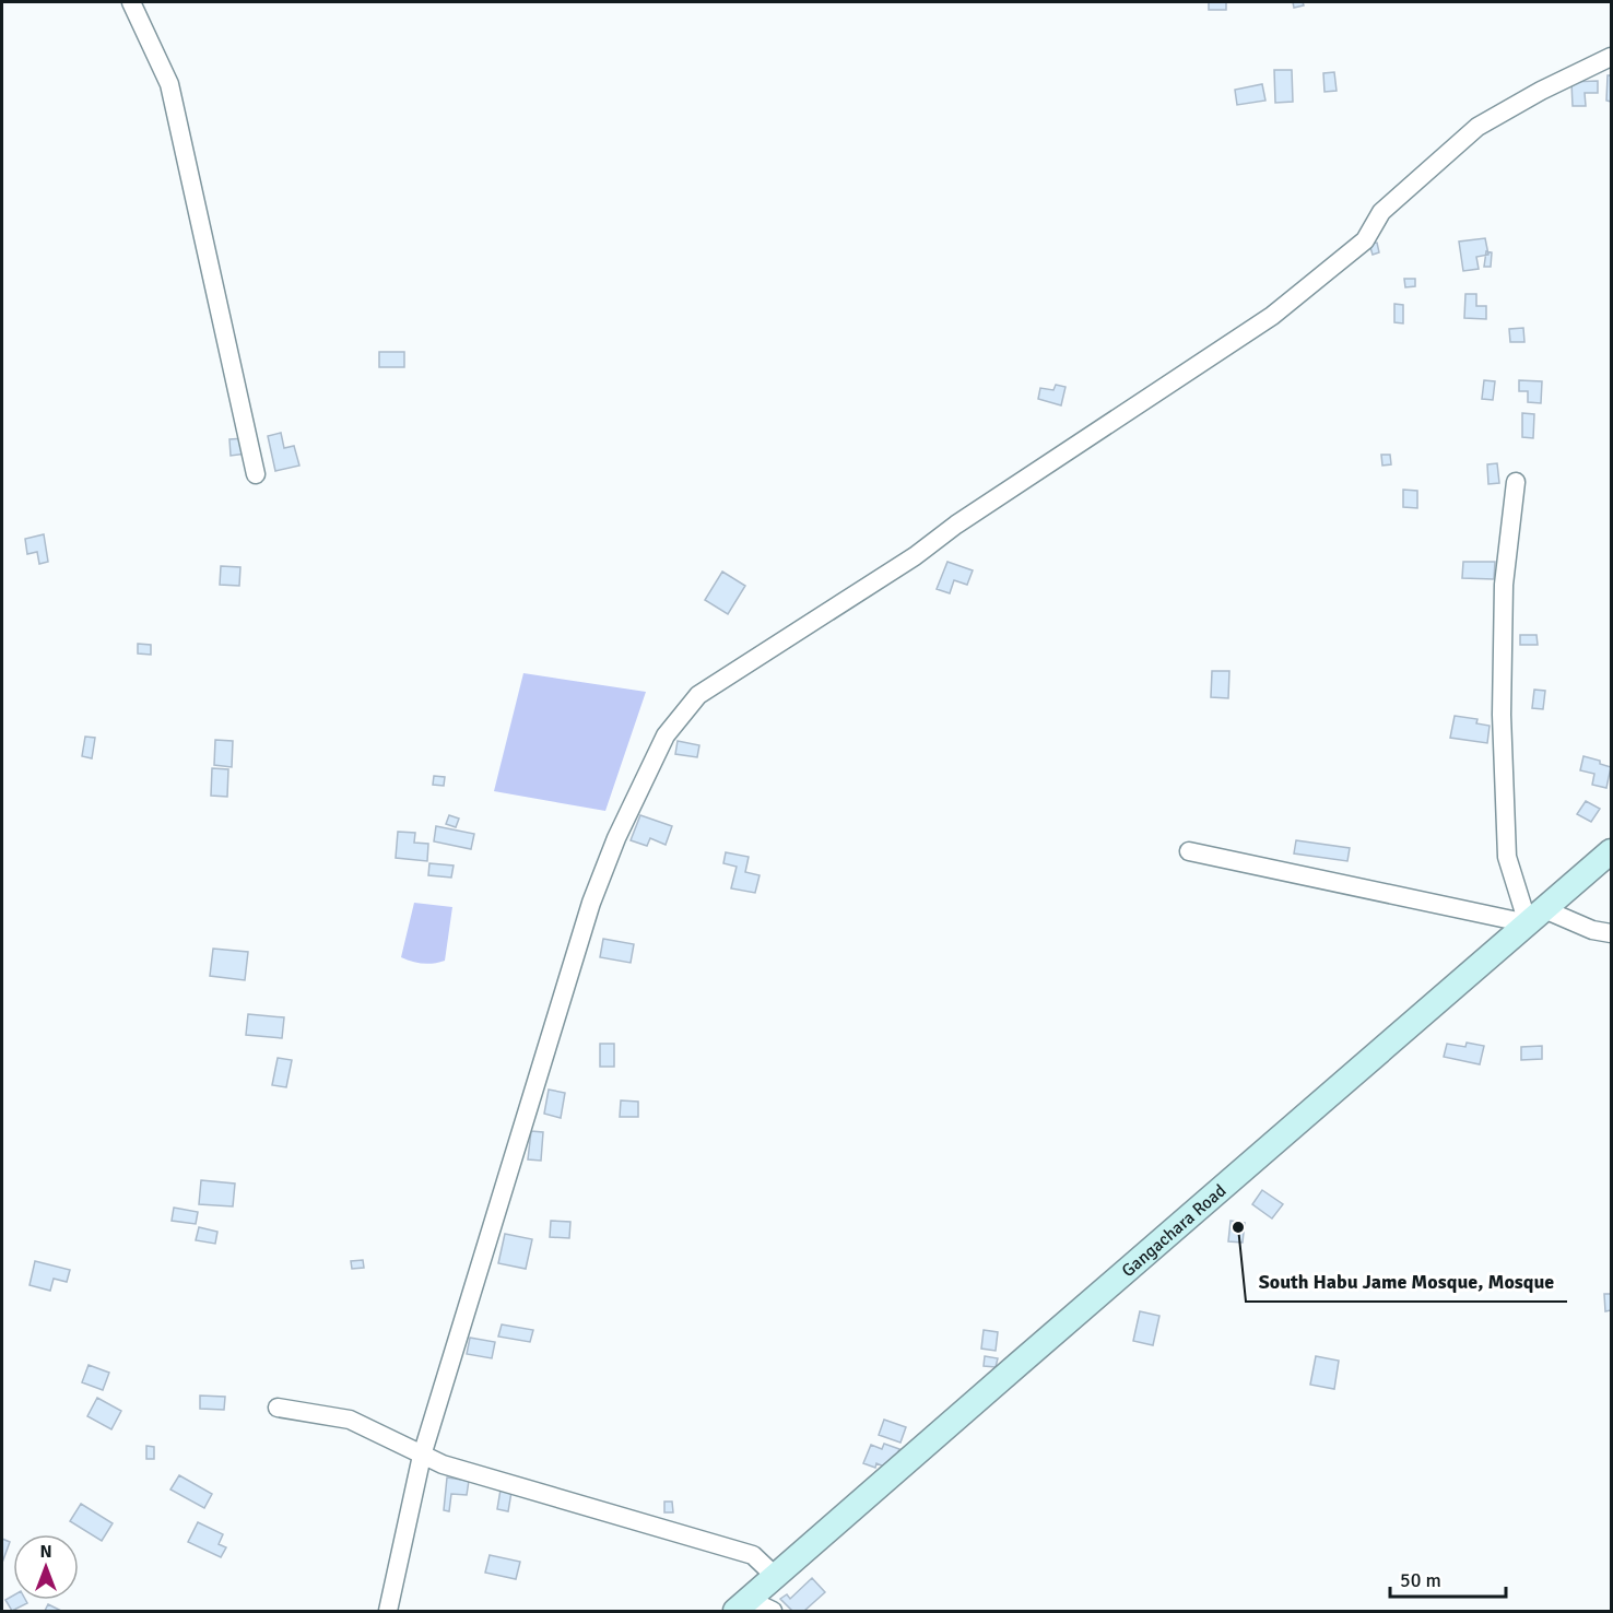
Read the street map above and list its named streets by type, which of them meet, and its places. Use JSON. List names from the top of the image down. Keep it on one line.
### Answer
{"streets":{"main road":["Gangachara Road"]},"places":["South Habu Jame Mosque, Mosque"],"scale_bar":"50 m","north":"top"}
